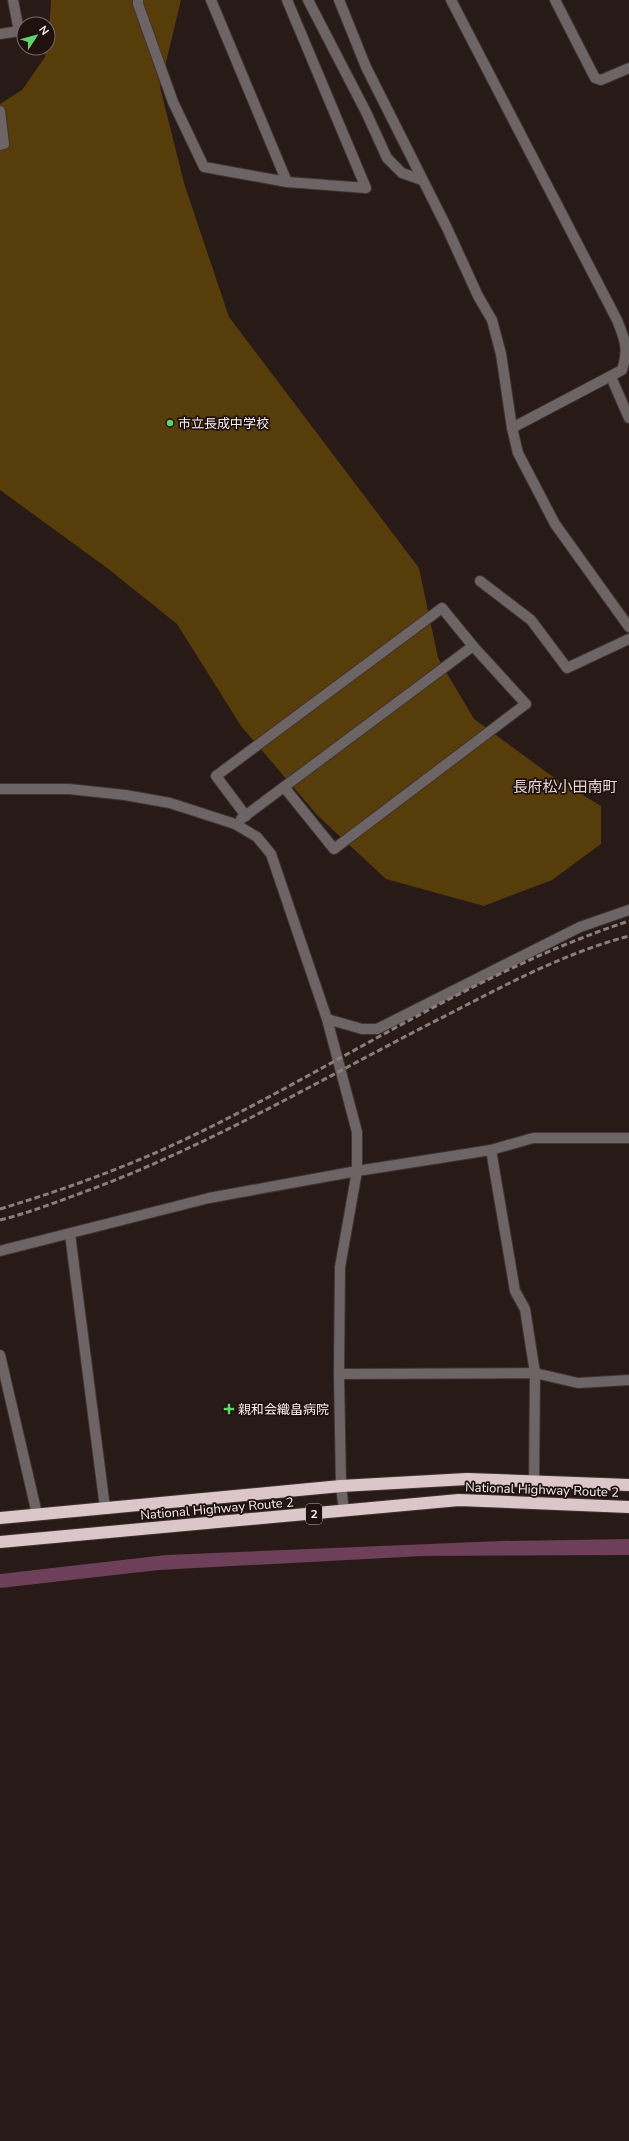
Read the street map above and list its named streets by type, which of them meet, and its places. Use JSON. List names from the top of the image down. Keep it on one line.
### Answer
{"streets":{"highway":["National Highway Route 2","2"]},"districts":["長府松小田南町"],"places":{"other":["市立長成中学校"],"health":["親和会織畠病院"]},"north":"top right"}
